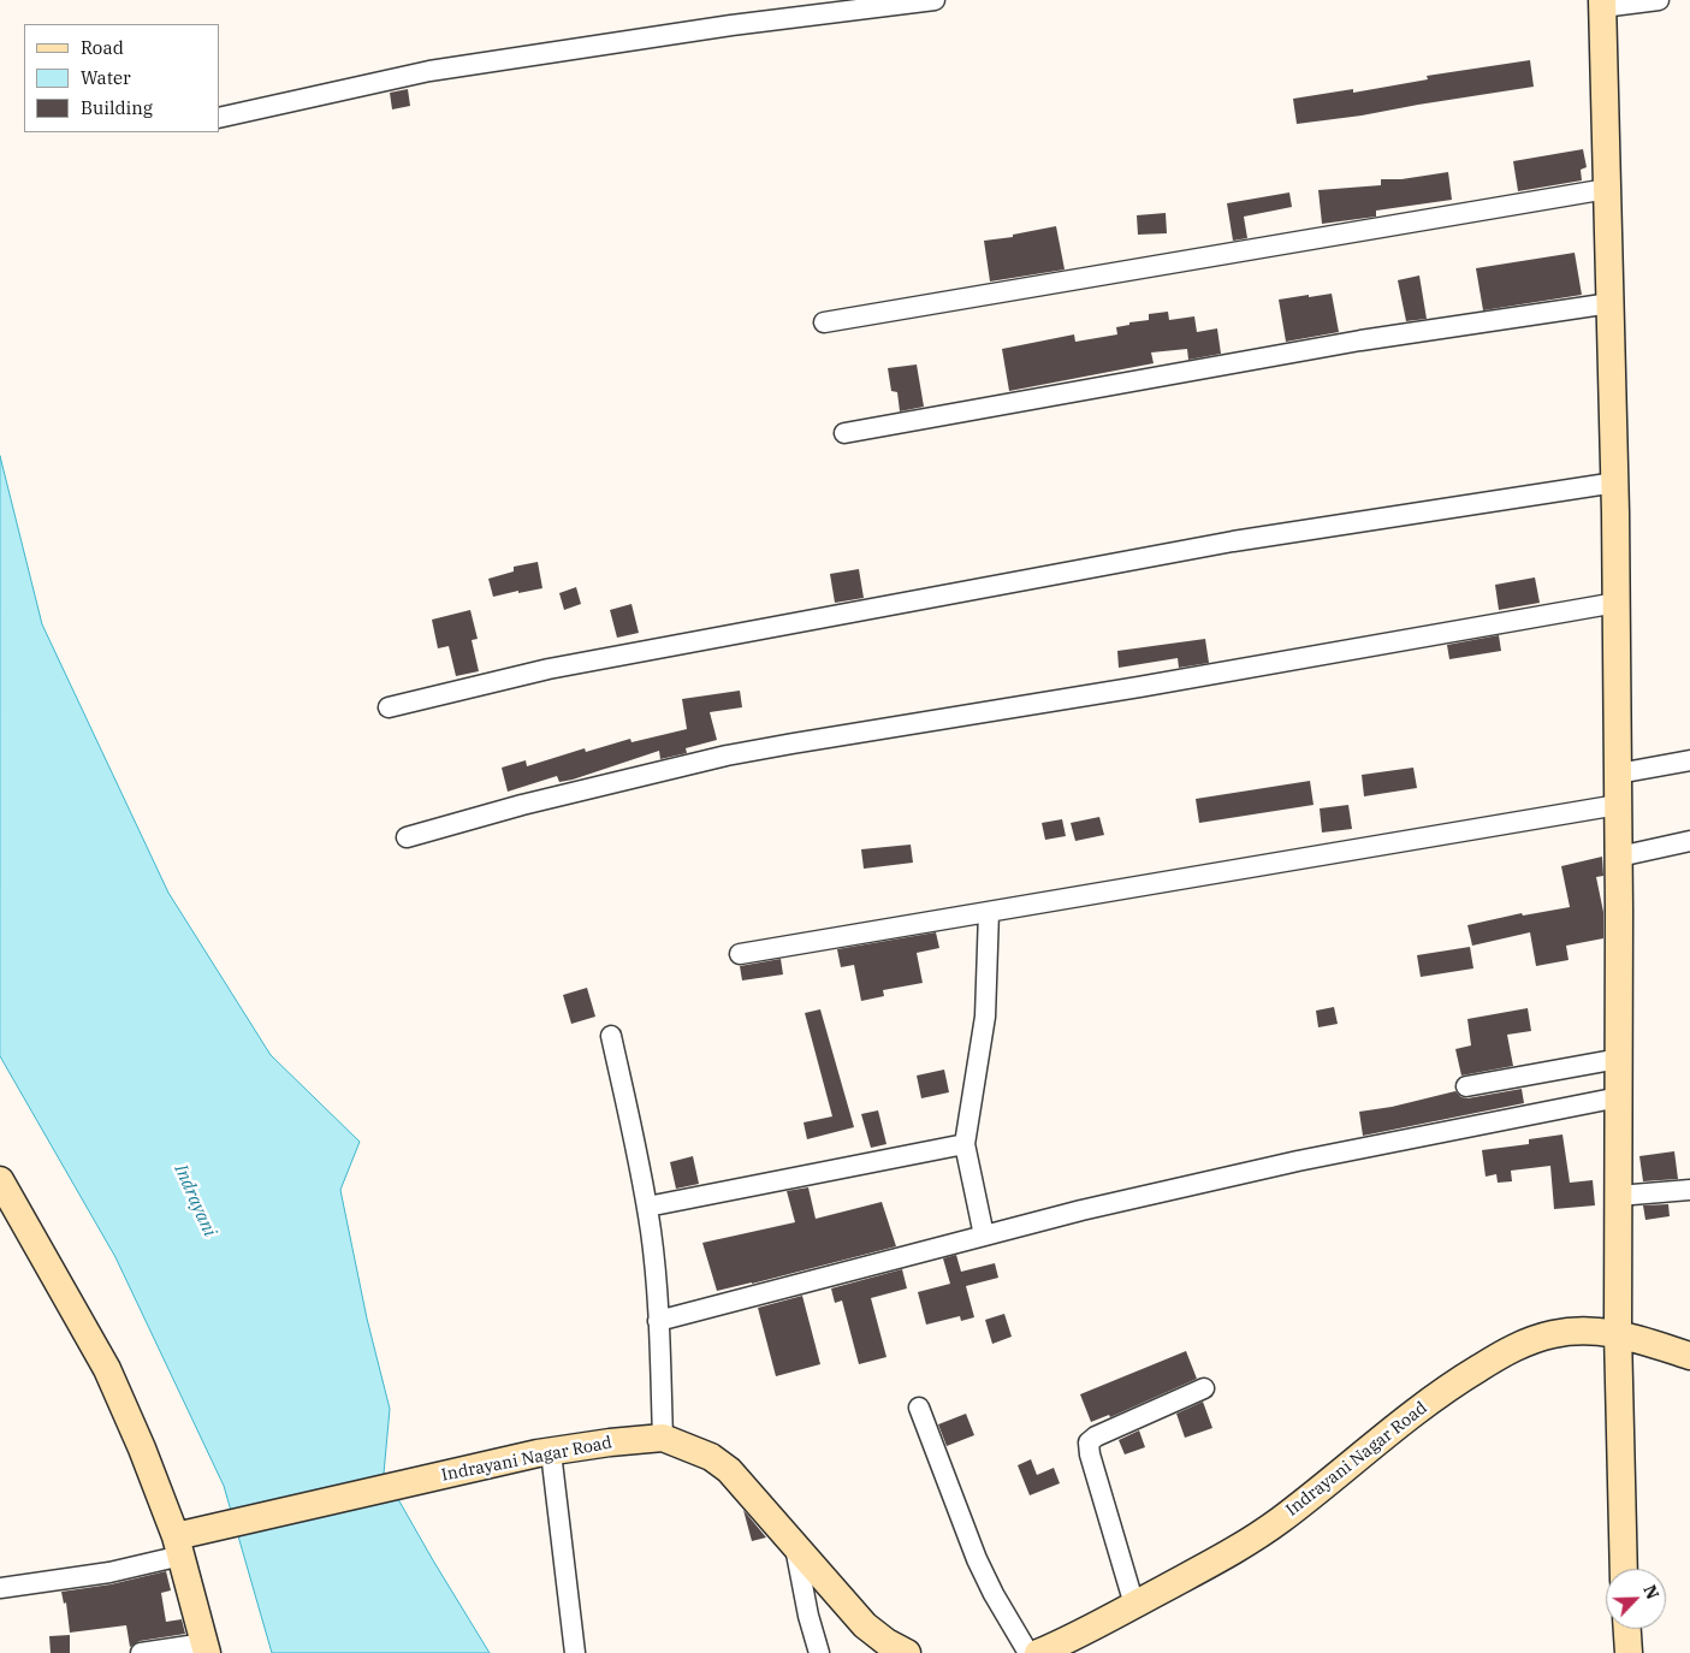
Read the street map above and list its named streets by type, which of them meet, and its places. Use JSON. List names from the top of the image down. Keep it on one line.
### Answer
{"streets":{"street":["Indrayani Nagar Road"]},"water":["Indrayani"],"legend":["Road","Water","Building"],"north":"top right"}
